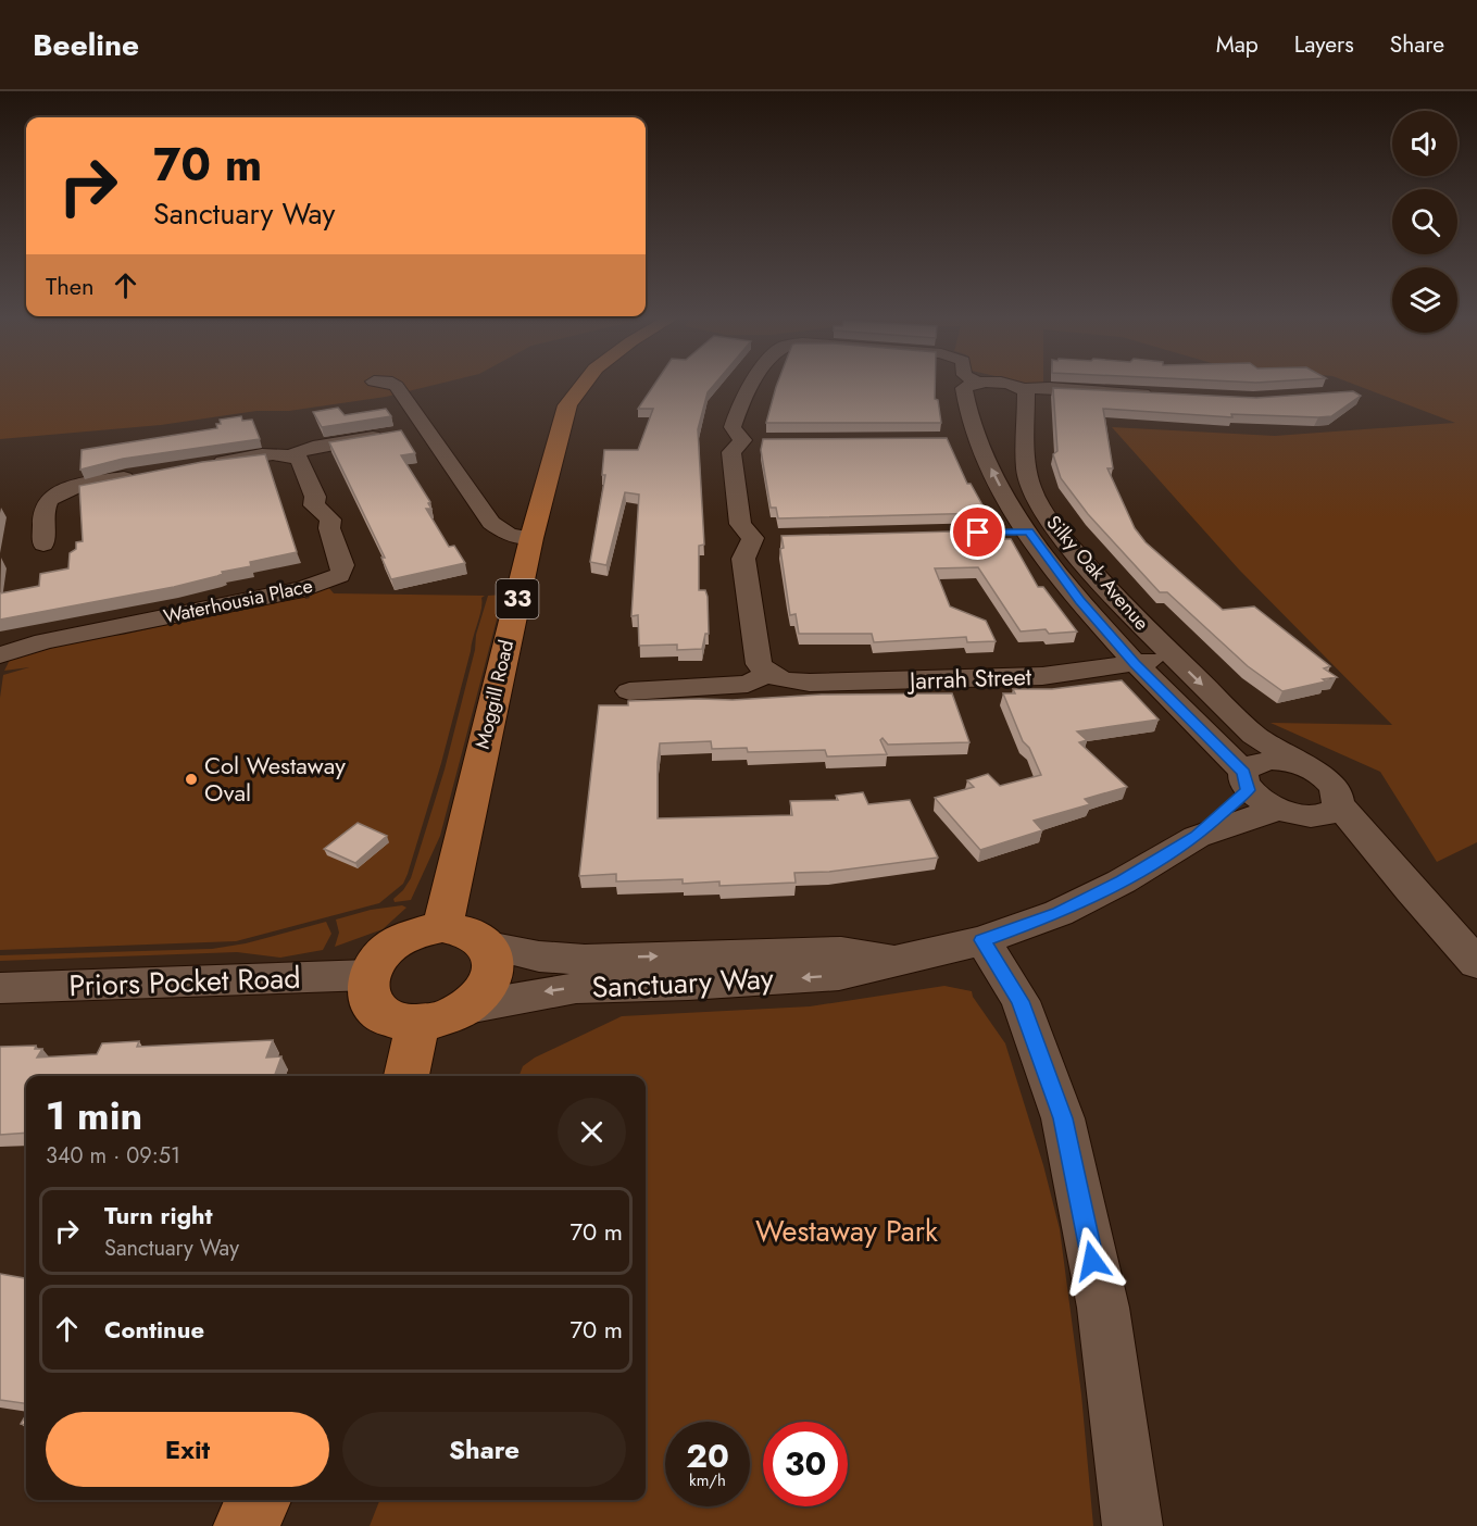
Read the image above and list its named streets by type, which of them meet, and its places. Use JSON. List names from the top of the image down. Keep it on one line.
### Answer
{"streets":{"main road":["33","Moggill Road"],"street":["Silky Oak Avenue","Waterhousia Place","Jarrah Street","Priors Pocket Road","Sanctuary Way"]},"crossings":[["Silky Oak Avenue","Jarrah Street"],["Silky Oak Avenue","Sanctuary Way"],["Moggill Road","Priors Pocket Road"],["Moggill Road","Sanctuary Way"],["Priors Pocket Road","Sanctuary Way"]],"parks":["Westaway Park"],"places":["Col Westaway Oval"],"page":{"header":"Beeline","nav":["Map","Layers","Share"],"turn":["70 m","Sanctuary Way"],"then":"Then","heading":["1 min","340 m · 09:51"],"list":[{"name":"Turn right","note":"Sanctuary Way","value":"70 m"},{"name":"Continue","value":"70 m"}],"buttons":["Exit","Share"],"speed":"20 km/h","limit":"30"}}
